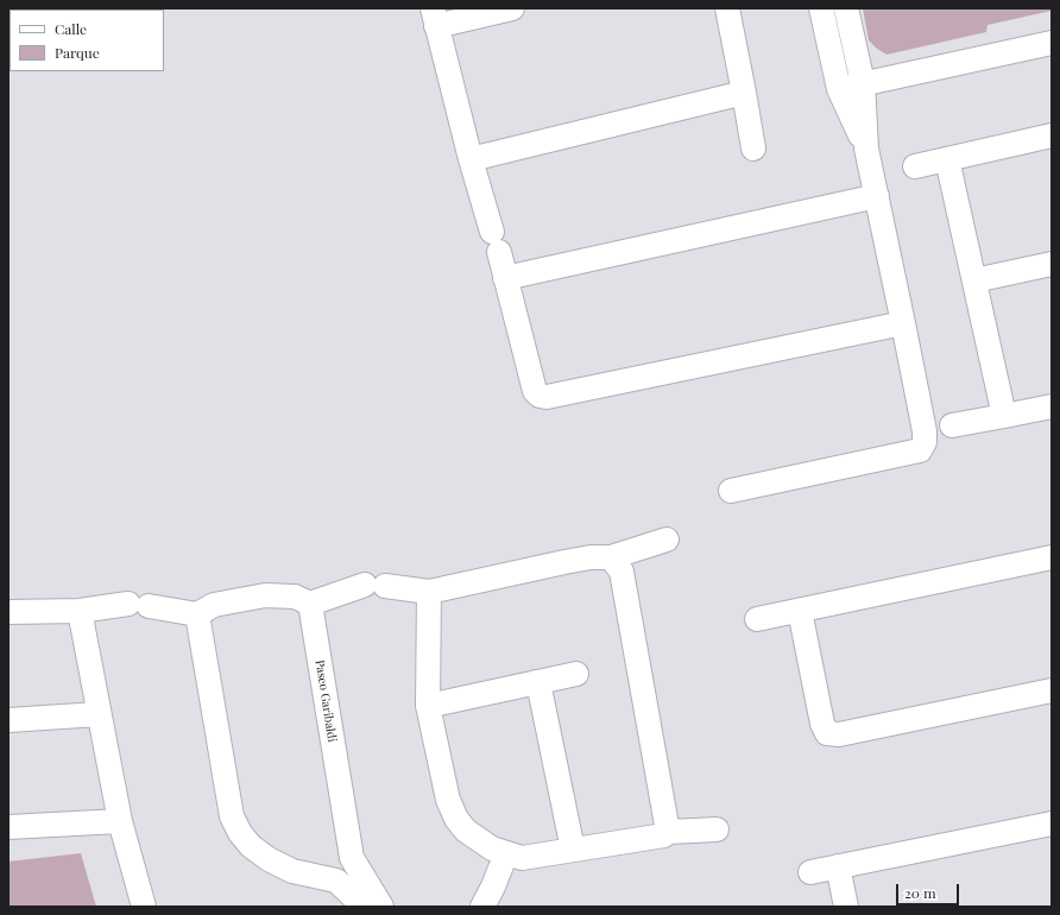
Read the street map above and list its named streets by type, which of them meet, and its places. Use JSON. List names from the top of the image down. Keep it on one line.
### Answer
{"streets":{"street":["Paseo Garibaldi"]},"legend":["Calle","Parque"],"scale_bar":"20 m"}
